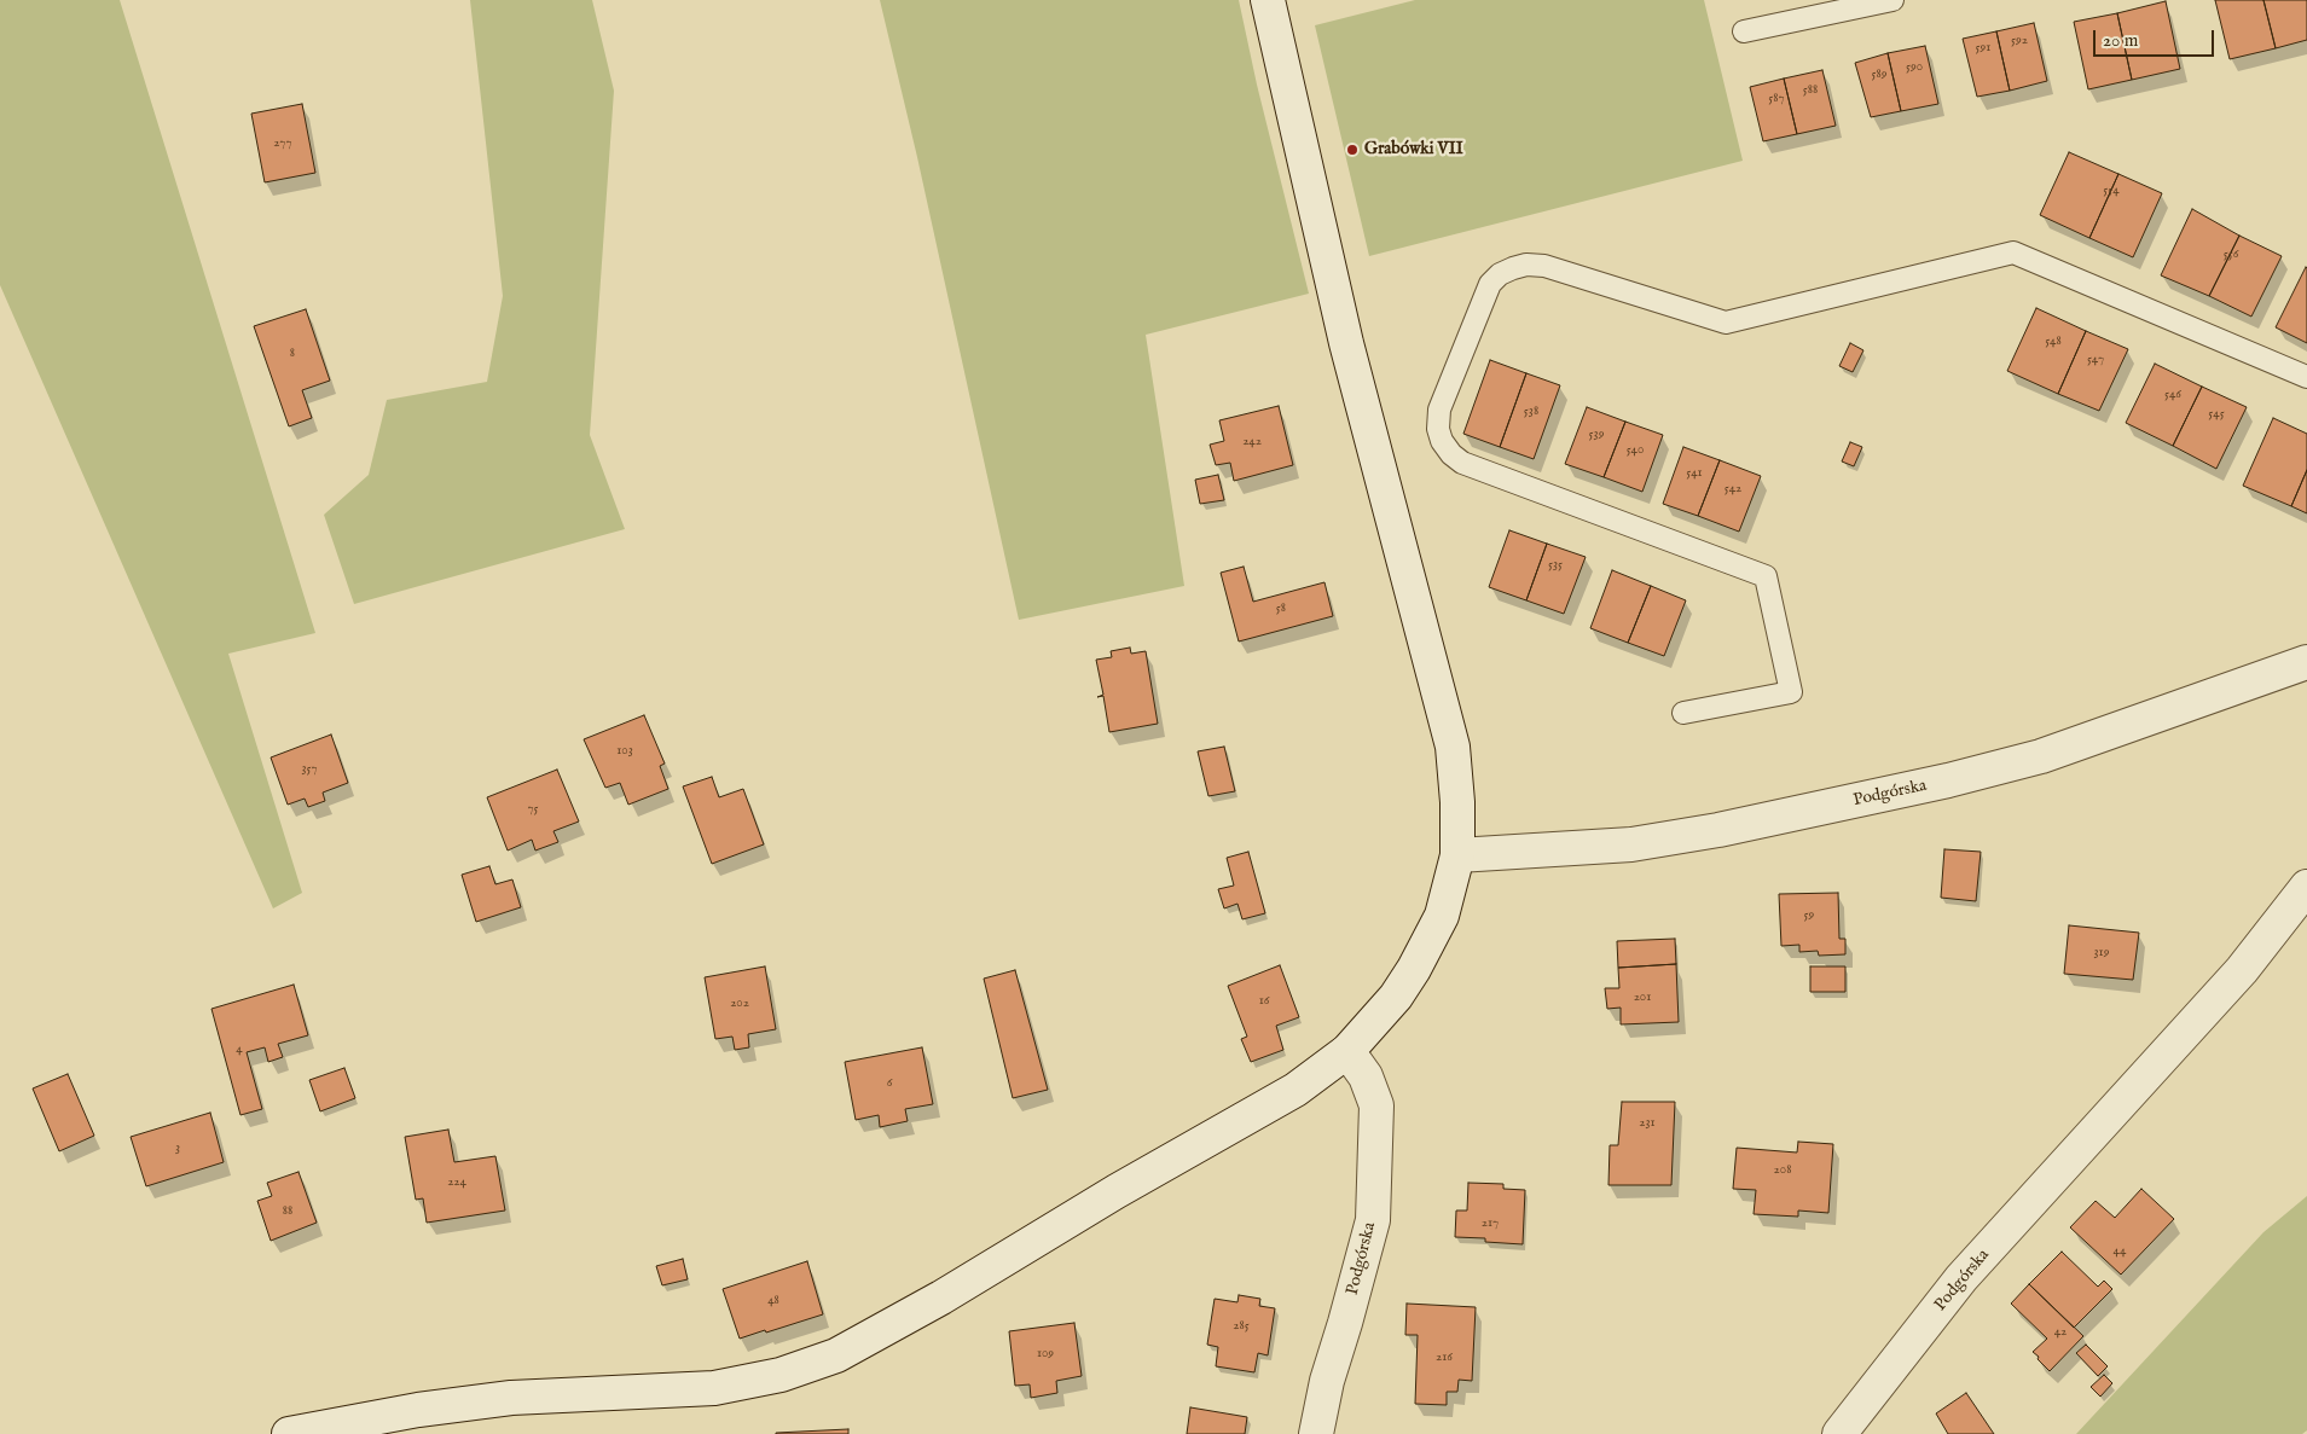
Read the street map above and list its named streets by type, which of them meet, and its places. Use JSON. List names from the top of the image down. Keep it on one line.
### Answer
{"streets":{"street":["Podgórska"]},"places":["Grabówki VII"],"house_numbers":["592","591","590","589","588","587","277","554","556","548","8","547","546","538","545","539","242","540","541","542","535","58","103","357","75","59","319","201","16","202","4","6","231","3","208","224","88","217","44","48","285","42","109","216"],"scale_bar":"20 m"}
